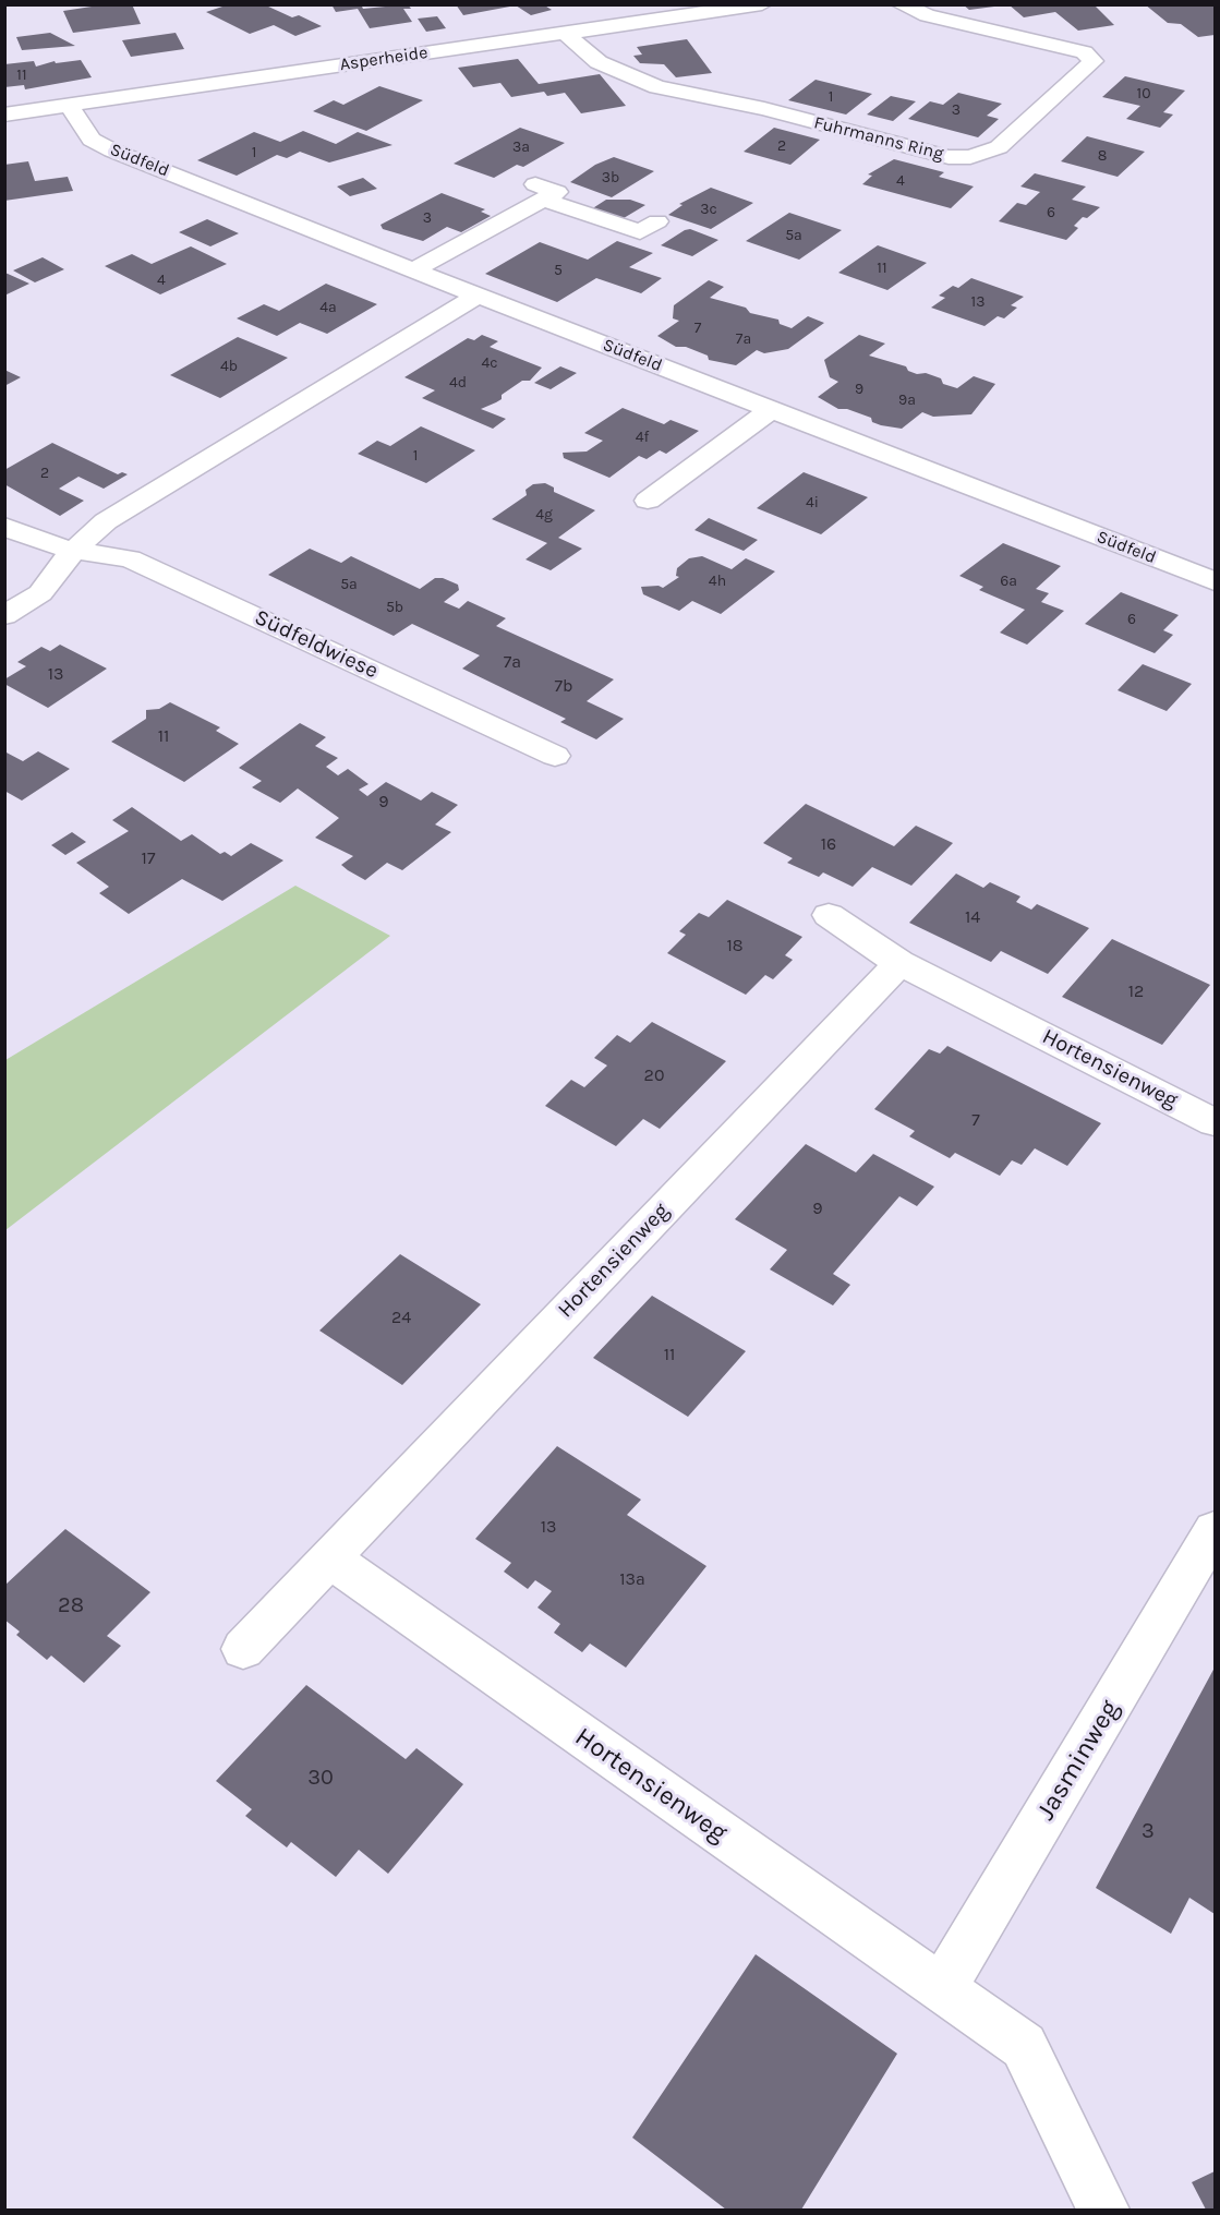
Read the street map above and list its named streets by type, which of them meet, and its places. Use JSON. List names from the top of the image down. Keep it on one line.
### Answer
{"streets":{"street":["Asperheide","Fuhrmanns Ring","Südfeld","Südfeldwiese","Hortensienweg","Jasminweg"]},"crossings":[["Asperheide","Fuhrmanns Ring"],["Asperheide","Südfeld"],["Hortensienweg","Jasminweg"]],"house_numbers":["11","10","1","3","2","3a","1","8","3b","4","3c","6","3","5a","11","5","4","13","4a","7","7a","4c","4b","4d","9","9a","4f","1","2","4i","4g","4h","6a","5a","5b","6","7a","13","7b","11","9","16","17","14","18","12","20","7","9","24","11","13","13a","28","30","3"]}
